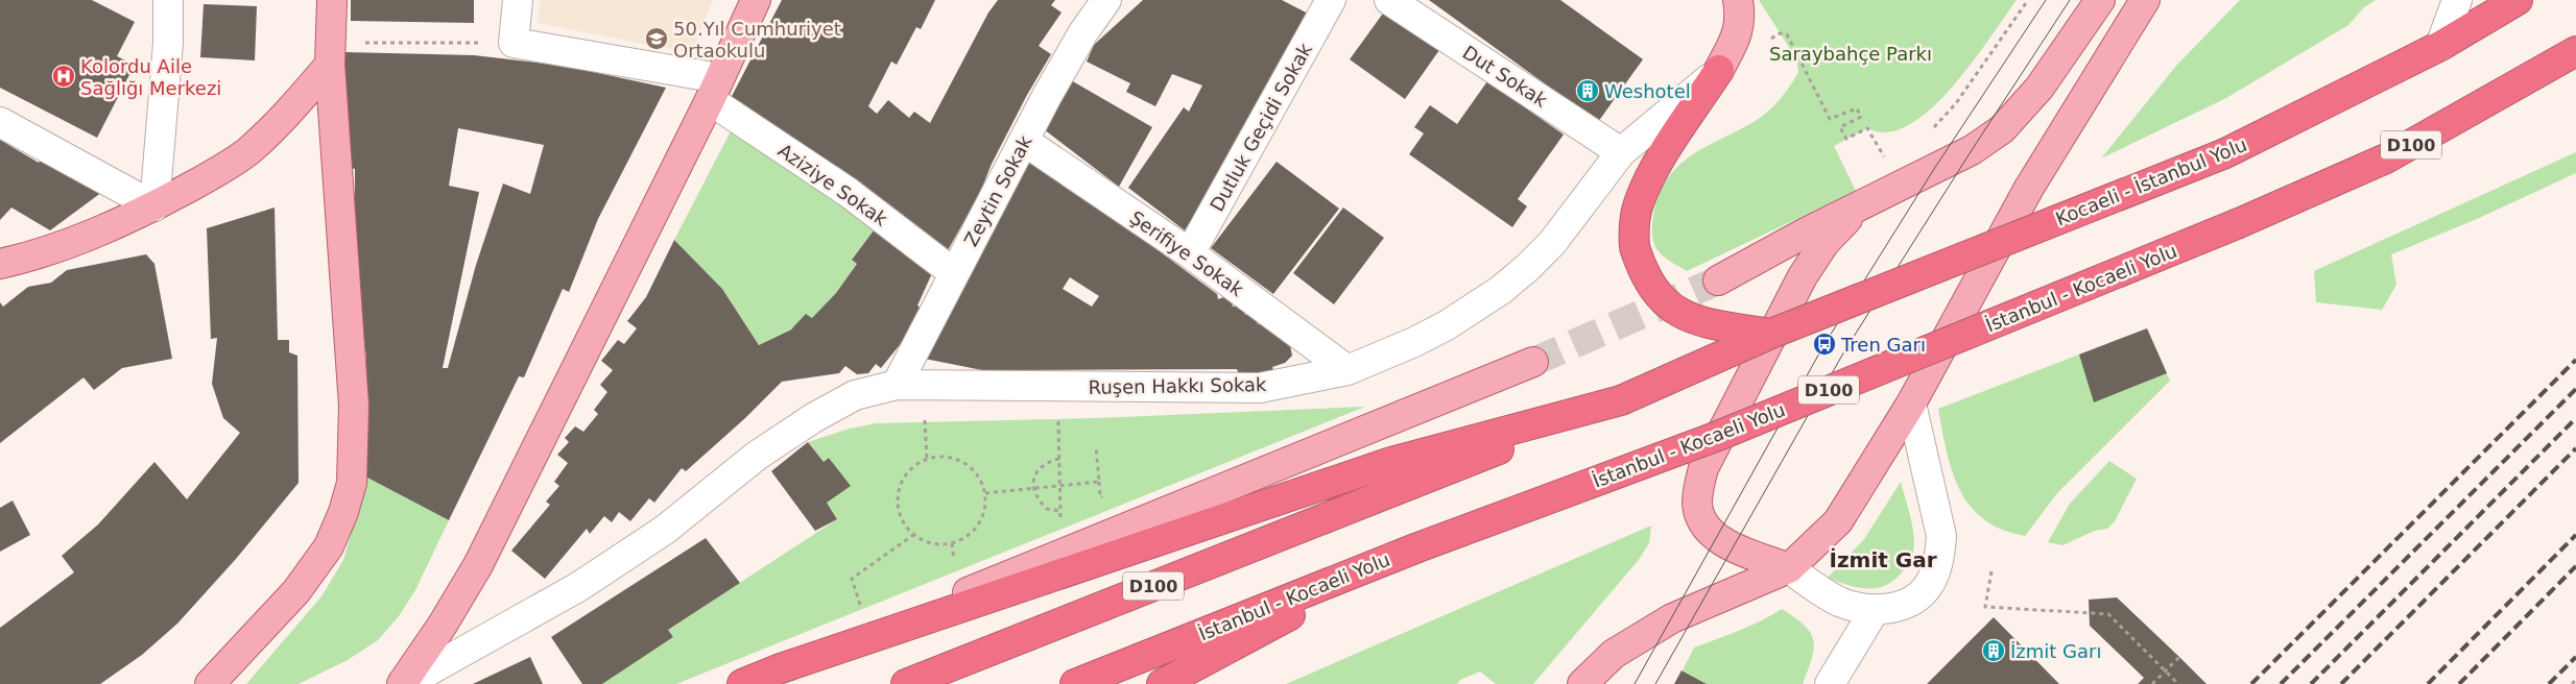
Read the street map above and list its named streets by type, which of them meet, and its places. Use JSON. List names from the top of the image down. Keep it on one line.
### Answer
{"streets":{"highway":["D100","Kocaeli - İstanbul Yolu","İstanbul - Kocaeli Yolu"],"street":["Dut Sokak","Dutluk Geçidi Sokak","Aziziye Sokak","Zeytin Sokak","Şerifiye Sokak","Ruşen Hakkı Sokak"]},"crossings":[["Dut Sokak","Ruşen Hakkı Sokak"],["Dutluk Geçidi Sokak","Şerifiye Sokak"],["D100","Kocaeli - İstanbul Yolu"],["Aziziye Sokak","Zeytin Sokak"],["Zeytin Sokak","Şerifiye Sokak"],["Zeytin Sokak","Ruşen Hakkı Sokak"],["Şerifiye Sokak","Ruşen Hakkı Sokak"]],"districts":["İzmit Gar"],"parks":["Saraybahçe Parkı"],"places":{"school or university":["50.Yıl Cumhuriyet Ortaokulu"],"hospital":["Kolordu Aile Sağlığı Merkezi"],"building":["Weshotel","İzmit Garı"],"bus stop":["Tren Garı"]}}
